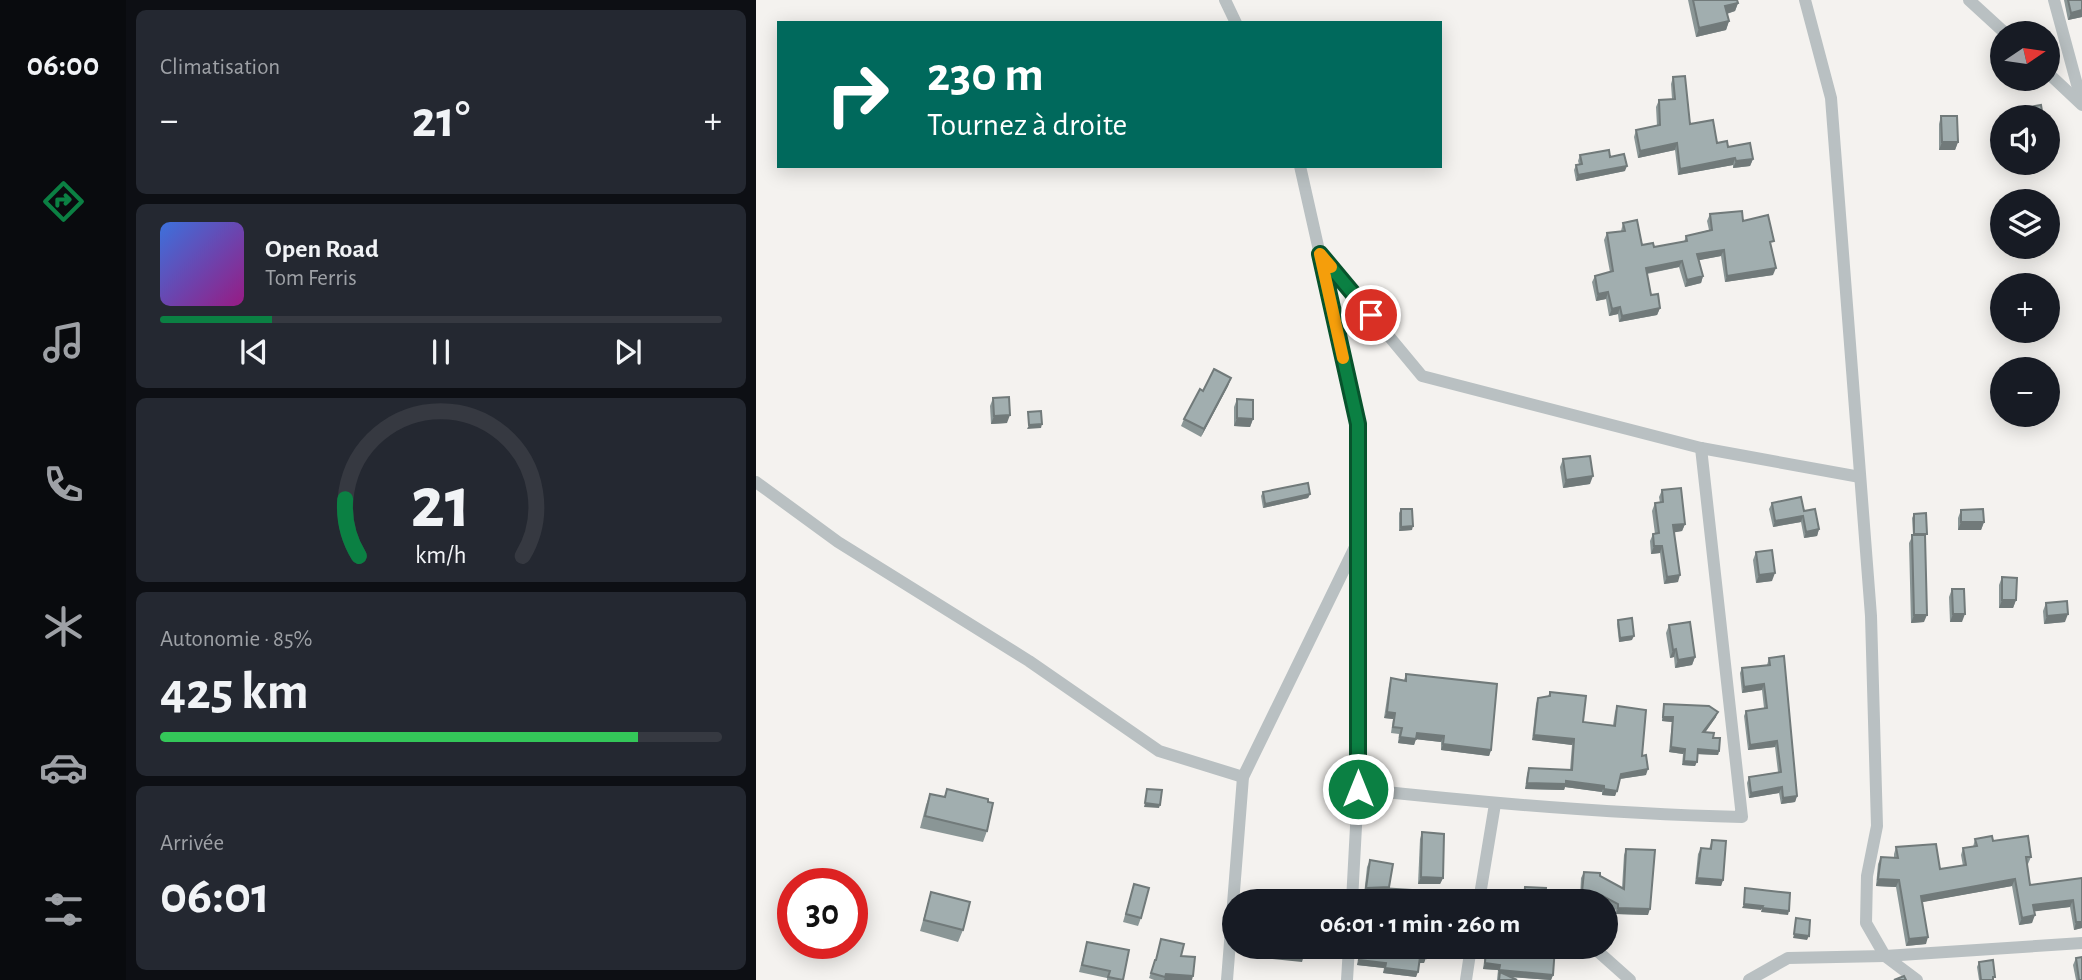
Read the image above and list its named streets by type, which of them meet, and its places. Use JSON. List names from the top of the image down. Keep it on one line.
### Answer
{"north":"right","page":{"tabs":"06:00","tile":["Climatisation",["Autonomie · 85%","425 km"],["Arrivée","06:01"]],"map_buttons":["+","−"],"turn":["230 m","Tournez à droite"],"heat":["−","21°","+"],"song":["Open Road","Tom Ferris"],"limit":"30","trip":"06:01 · 1 min · 260 m","gauge":["21","km/h"]}}
